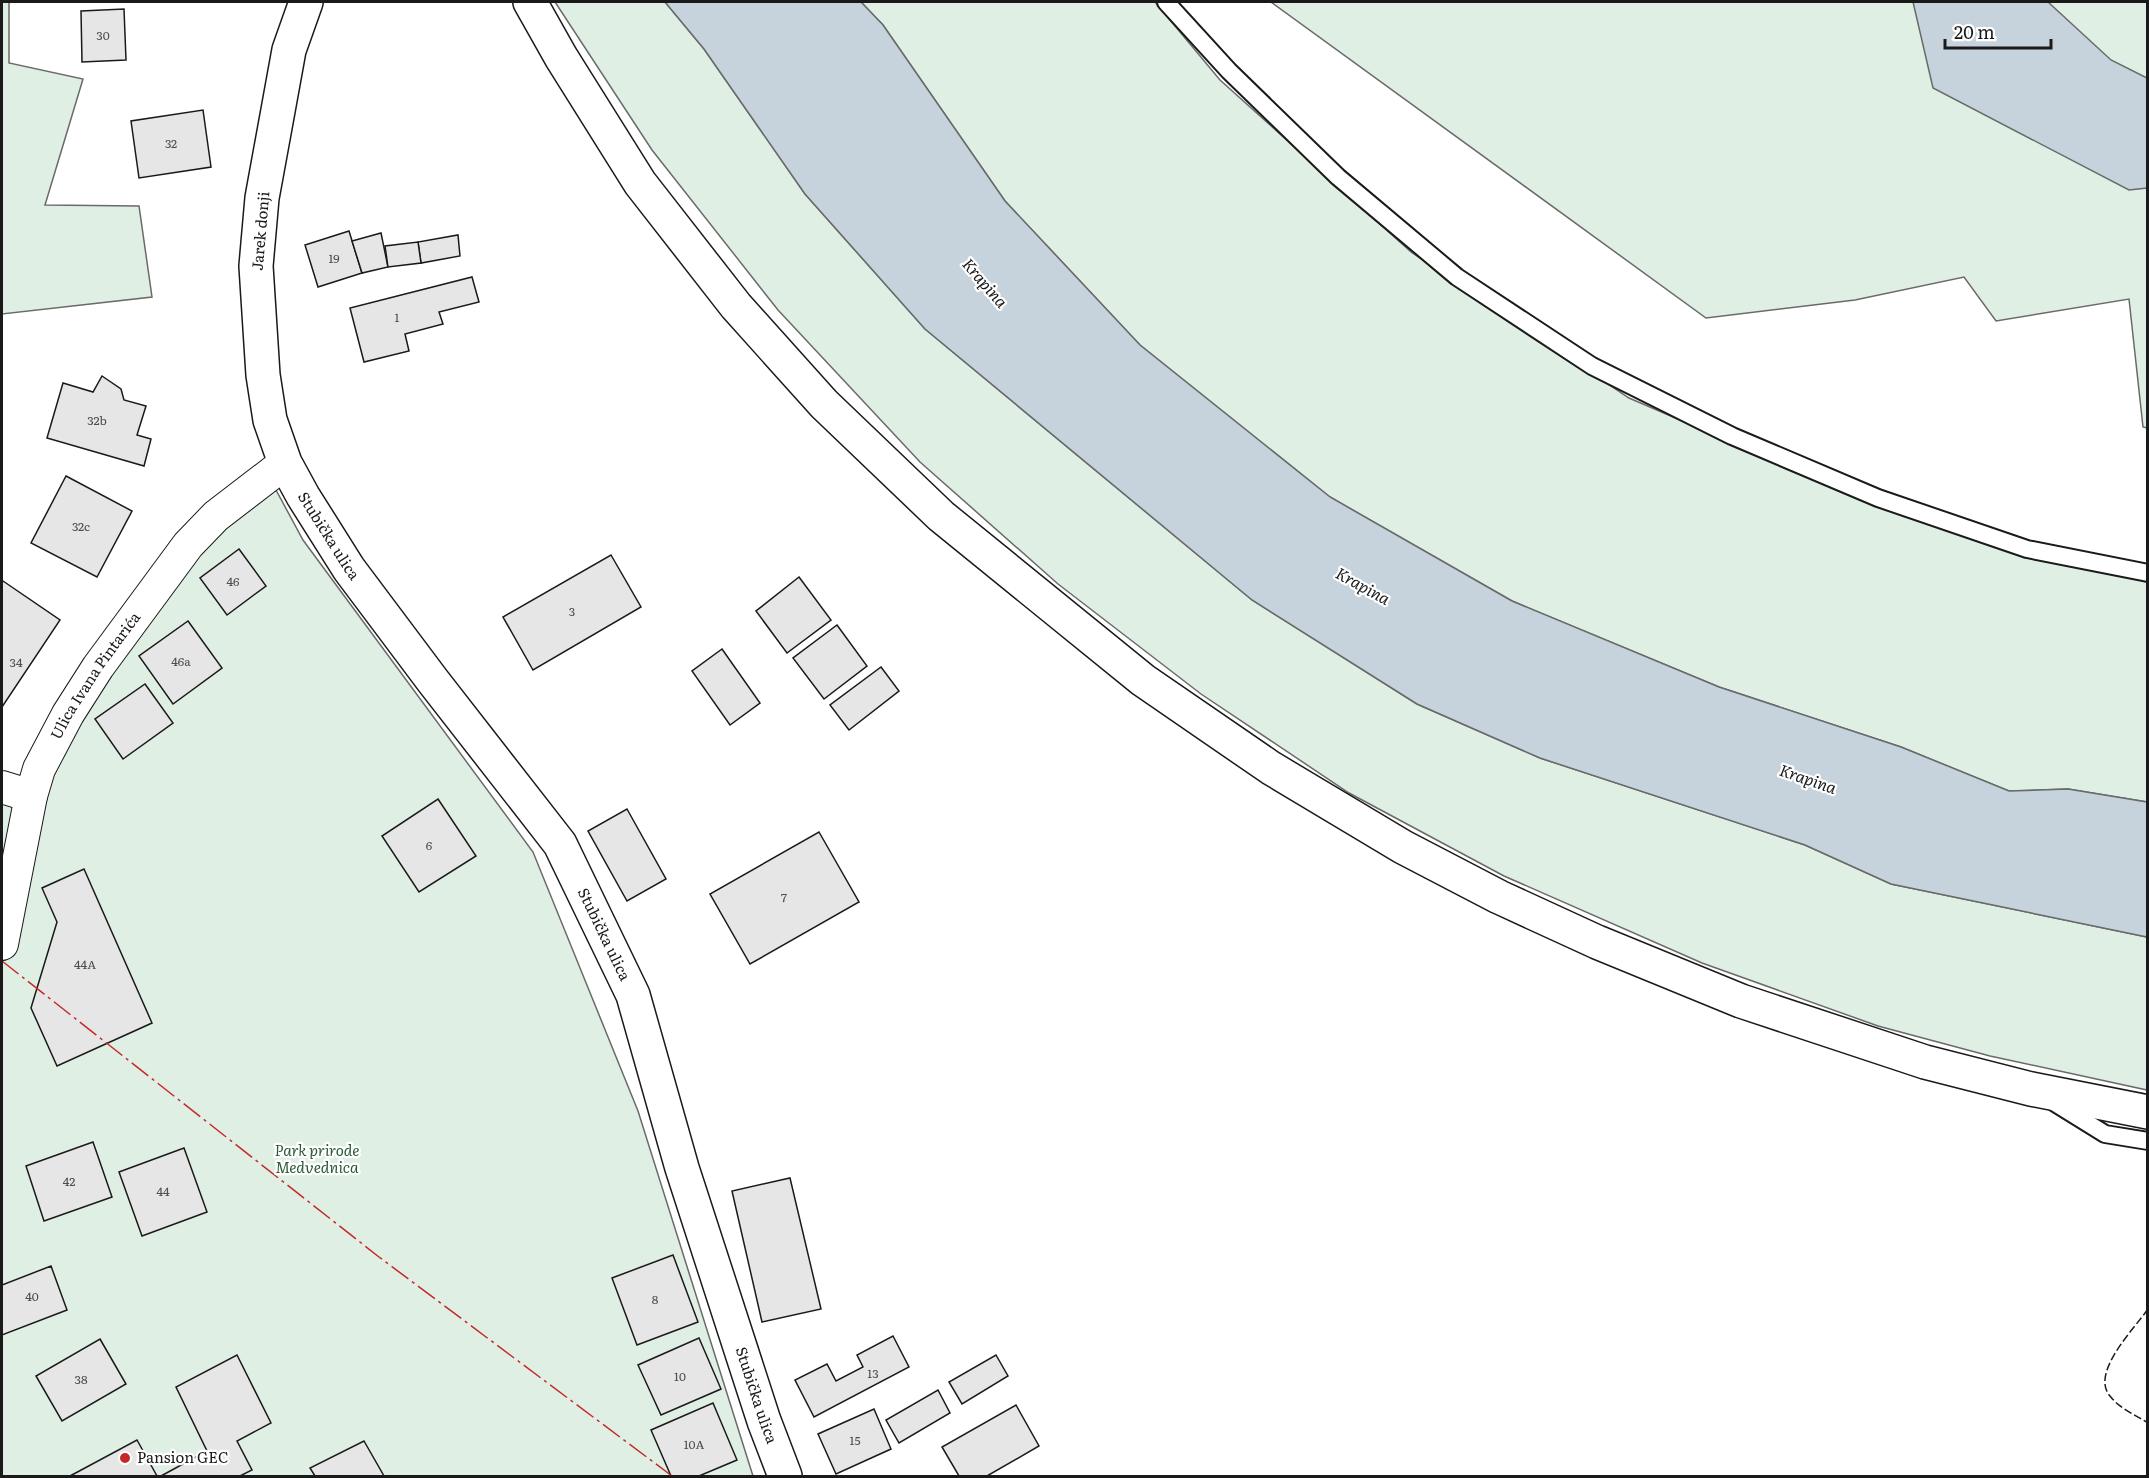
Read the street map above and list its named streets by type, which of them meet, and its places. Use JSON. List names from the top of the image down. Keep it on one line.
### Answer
{"streets":{"main road":["Jarek donji","Stubička ulica"],"street":["Ulica Ivana Pintarića"]},"crossings":[["Jarek donji","Stubička ulica"],["Jarek donji","Ulica Ivana Pintarića"],["Stubička ulica","Ulica Ivana Pintarića"]],"water":["Krapina"],"parks":["Park prirode Medvednica"],"places":["Pansion GEC"],"house_numbers":["30","32","19","1","32b","32c","46","3","46a","34","6","7","44A","42","44","40","8","13","10","38","15","10A"],"scale_bar":"20 m"}
